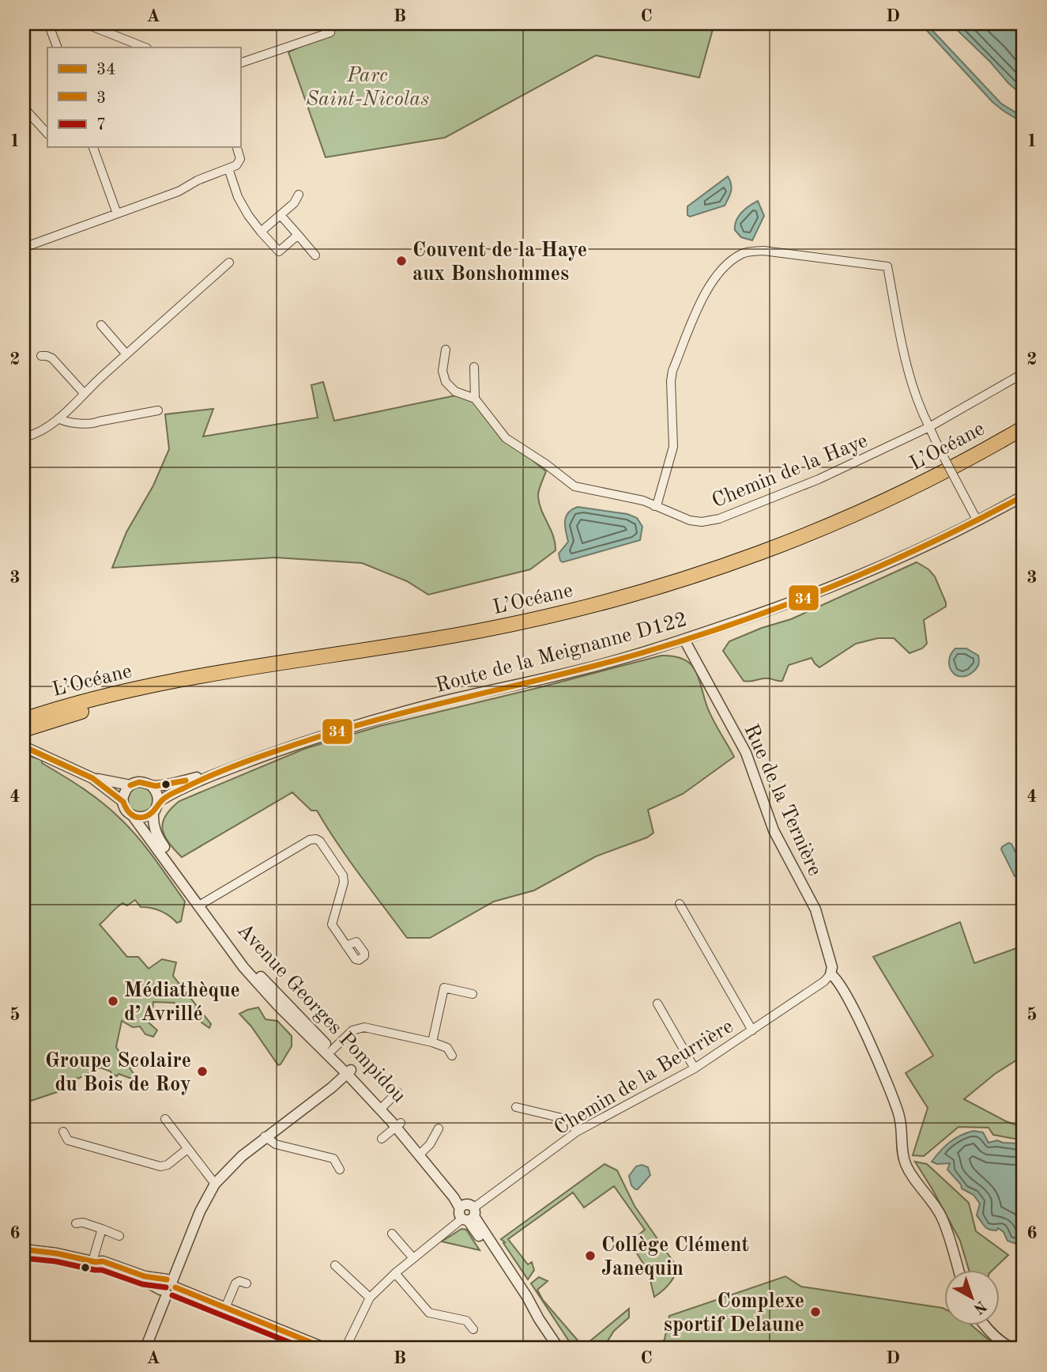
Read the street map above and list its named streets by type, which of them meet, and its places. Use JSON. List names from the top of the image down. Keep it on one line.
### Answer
{"streets":{"highway":["L’Océane"],"street":["Chemin de la Haye","Route de la Meignanne D122","Rue de la Ternière","Avenue Georges Pompidou","Chemin de la Beurrière"]},"crossings":[["Route de la Meignanne D122","Rue de la Ternière"],["Rue de la Ternière","Chemin de la Beurrière"],["Avenue Georges Pompidou","Chemin de la Beurrière"]],"parks":["Parc Saint-Nicolas"],"places":["Couvent de la Haye aux Bonshommes","Médiathèque d’Avrillé","Groupe Scolaire du Bois de Roy","Collège Clément Janequin","Complexe sportif Delaune"],"lines":["transit line 34","transit line 3","transit line 7"],"legend":["34","3","7"],"north":"bottom right","grid":{"columns":["A","B","C","D"],"rows":["1","2","3","4","5","6"]}}
